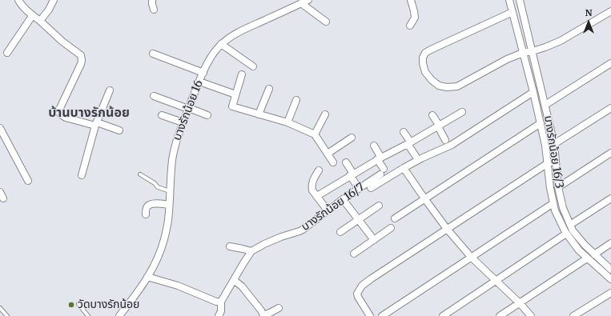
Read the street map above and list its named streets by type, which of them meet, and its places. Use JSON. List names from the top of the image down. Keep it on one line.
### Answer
{"streets":{"street":["บางรักน้อย 16","บางรักน้อย 16/3","บางรักน้อย 16/7"]},"districts":["บ้านบางรักน้อย"],"places":["วัดบางรักน้อย"],"north":"top"}
